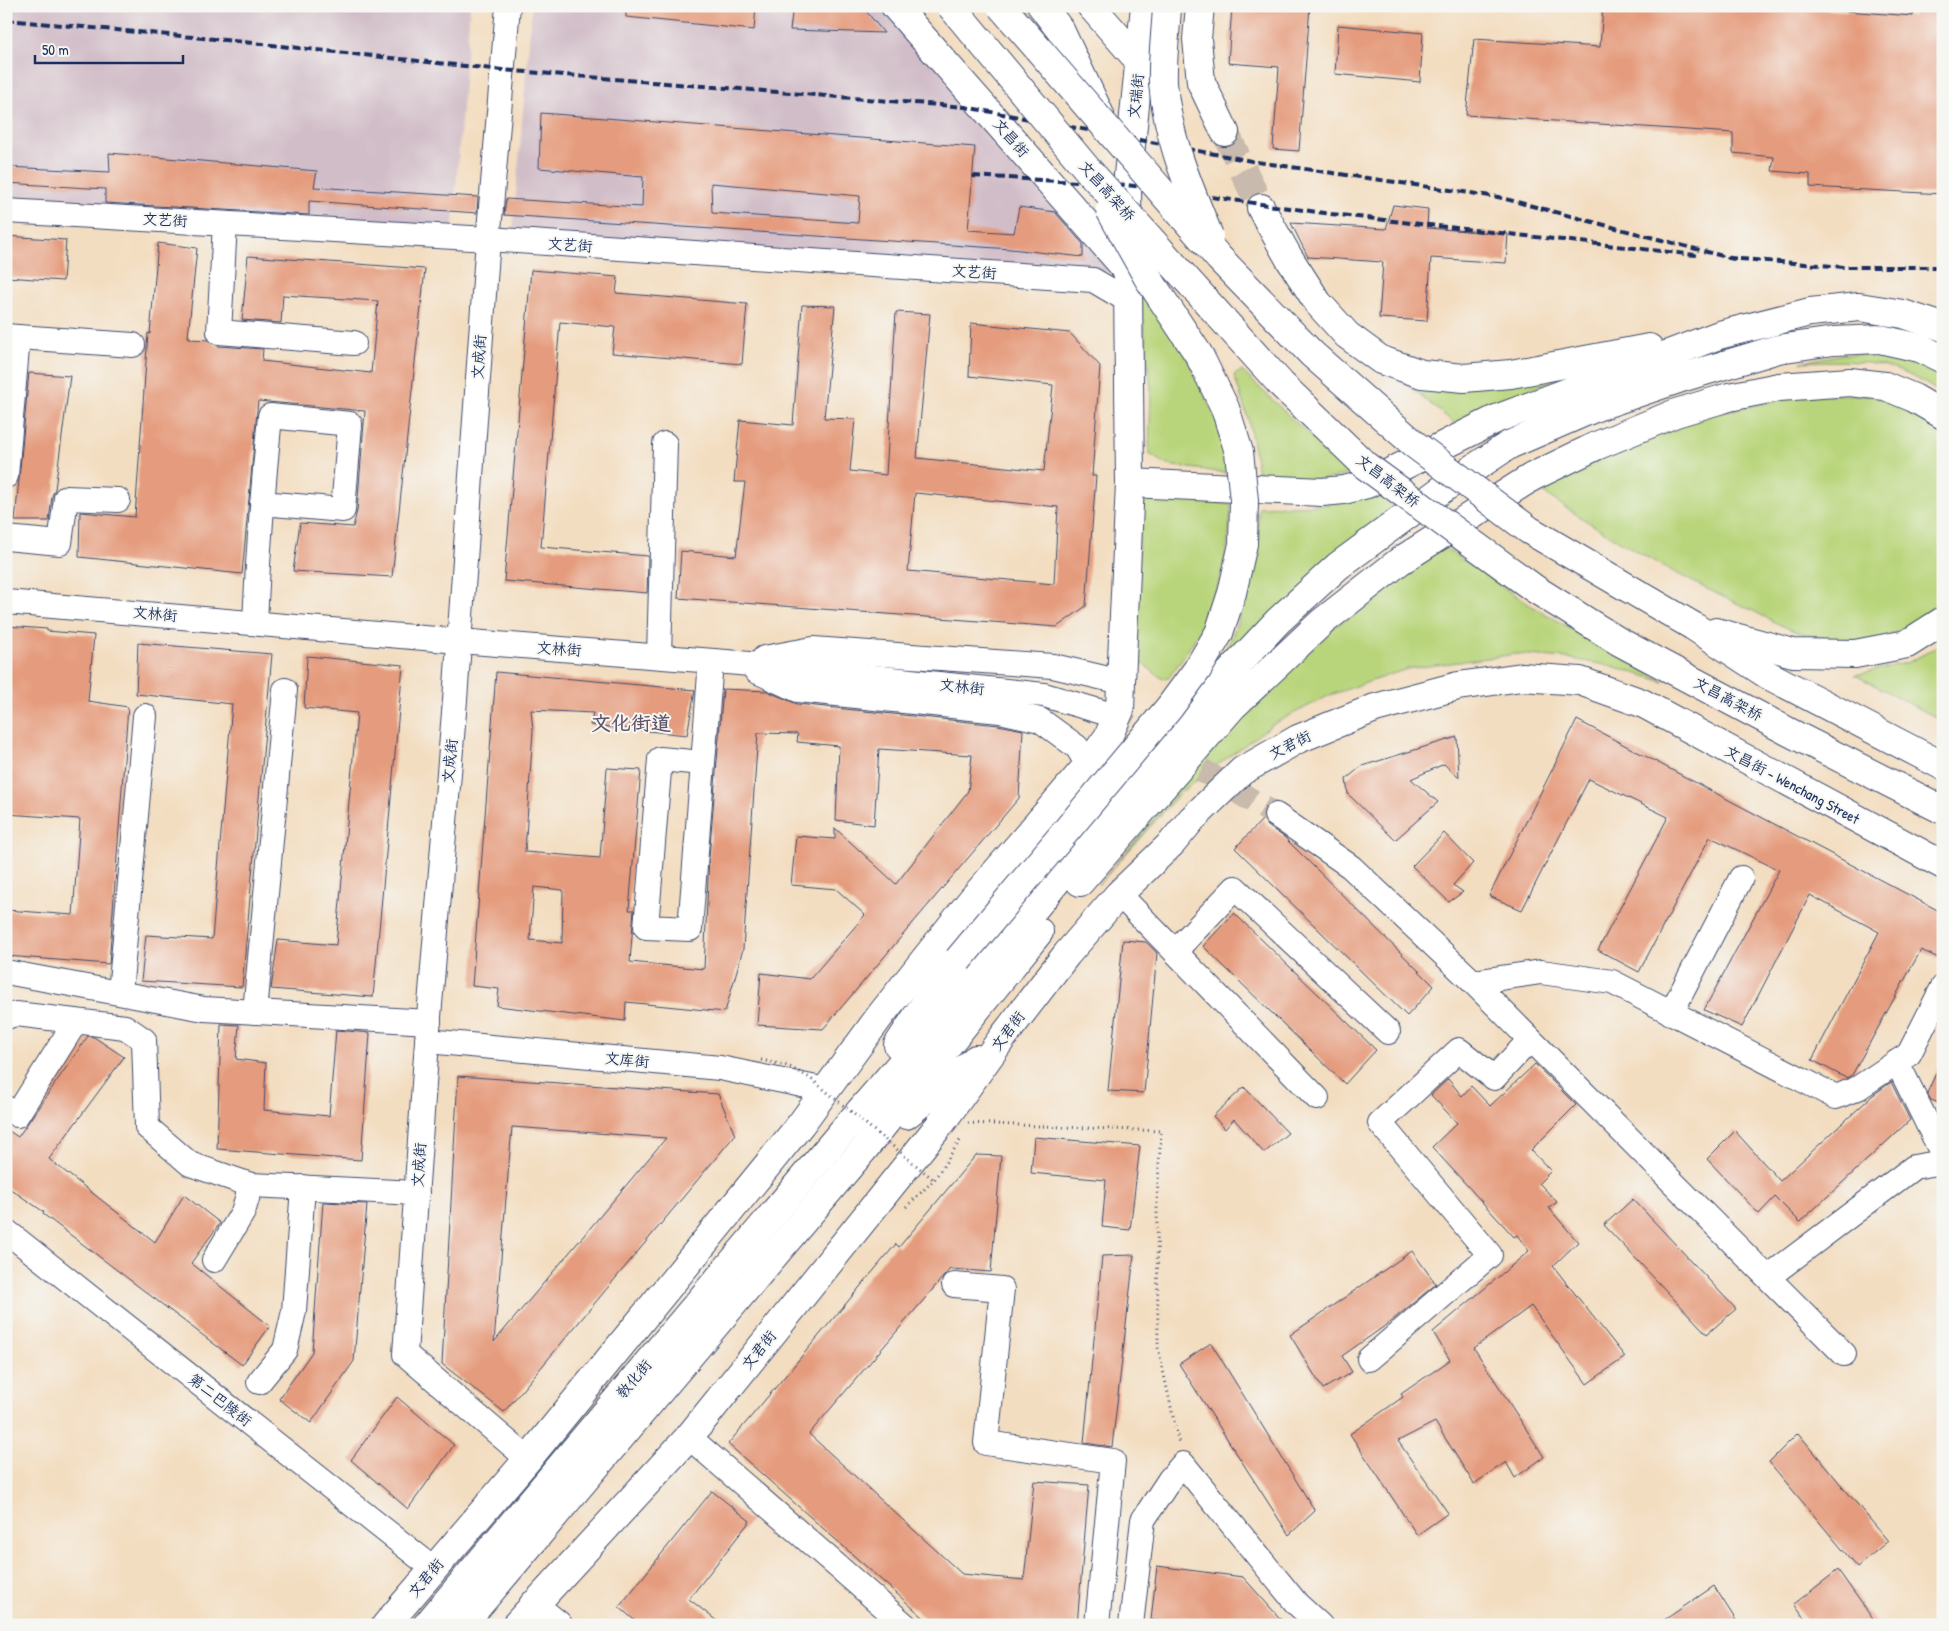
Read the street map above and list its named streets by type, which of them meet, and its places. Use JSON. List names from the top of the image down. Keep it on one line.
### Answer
{"streets":{"main road":["文瑞街","文昌街","文昌高架桥","文君街","文昌街 - Wenchang Street","教化街"],"street":["文艺街","文成街","文林街","文库街","第二巴陵街"]},"crossings":[["文瑞街","文昌街"],["文艺街","文成街"],["文成街","文林街"],["文成街","文君街"],["文成街","文库街"],["文君街","文昌街 - Wenchang Street"],["文君街","文库街"],["文君街","第二巴陵街"]],"districts":["文化街道"],"scale_bar":"50 m"}
